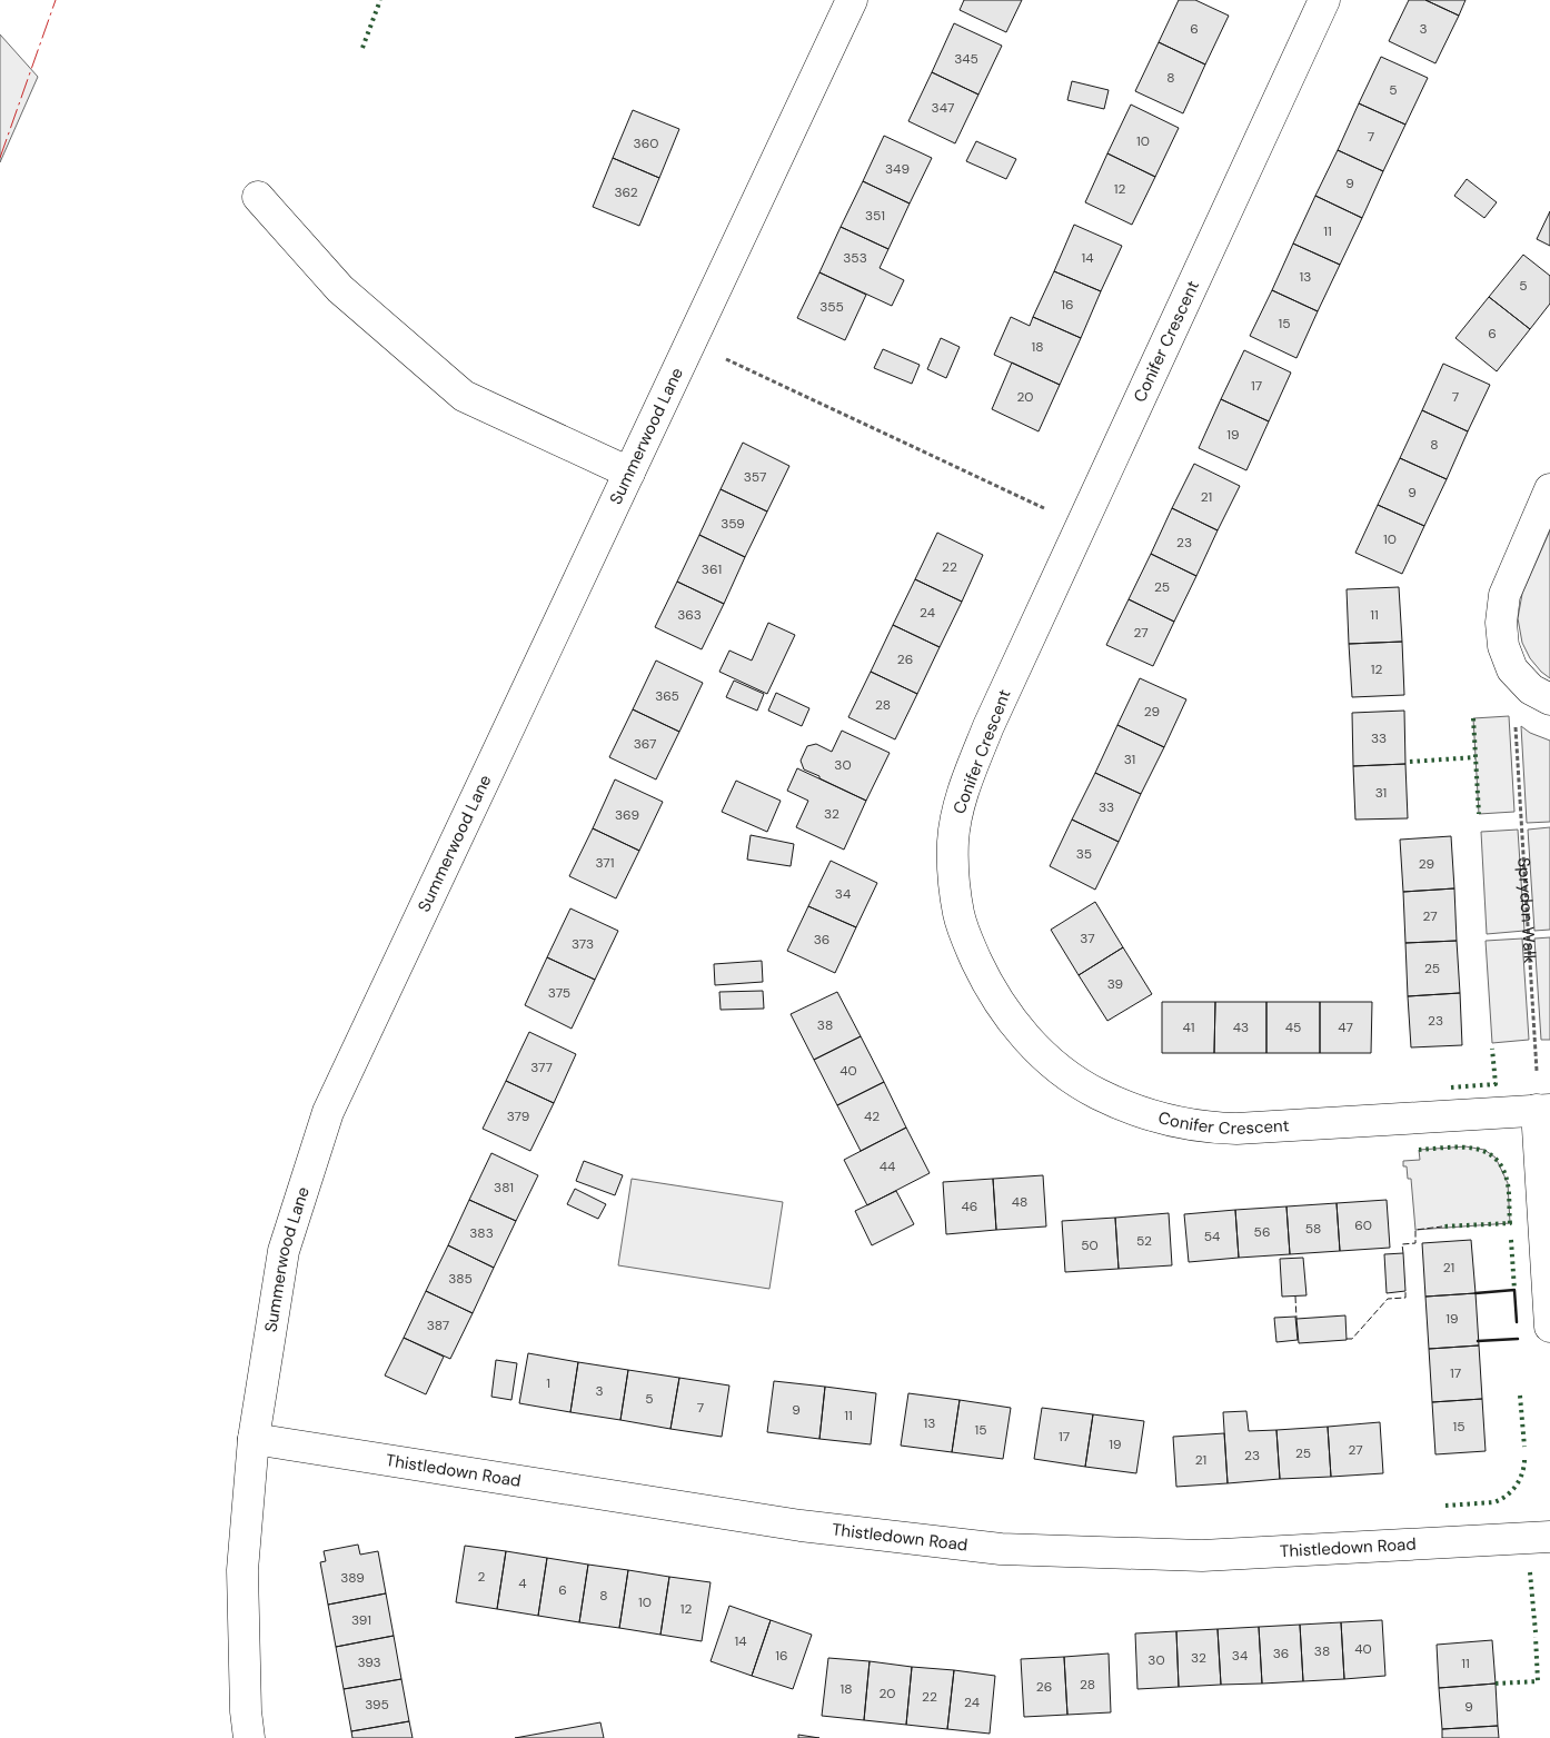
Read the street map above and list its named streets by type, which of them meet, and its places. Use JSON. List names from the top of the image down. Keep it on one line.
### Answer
{"streets":{"street":["Conifer Crescent","Summerwood Lane","Thistledown Road"],"path":["Sprydon Walk"]},"crossings":[["Conifer Crescent","Sprydon Walk"],["Summerwood Lane","Thistledown Road"]],"house_numbers":["6","3","345","8","5","347","7","10","360","349","9","12","362","351","11","353","14","13","5","16","355","15","6","18","17","20","7","19","8","357","9","21","359","10","23","22","361","25","24","363","11","27","26","12","365","28","29","33","367","31","30","31","33","32","369","35","371","29","34","27","37","36","373","25","39","375","23","38","41","43","45","47","377","40","379","42","44","381","48","46","60","58","56","383","54","52","50","21","385","19","387","17","1","3","5","7","9","11","13","15","15","17","19","27","25","23","21","2","389","4","6","8","10","12","391","14","40","38","36","16","34","32","30","393","11","28","26","18","20","22","24","395","9"]}
